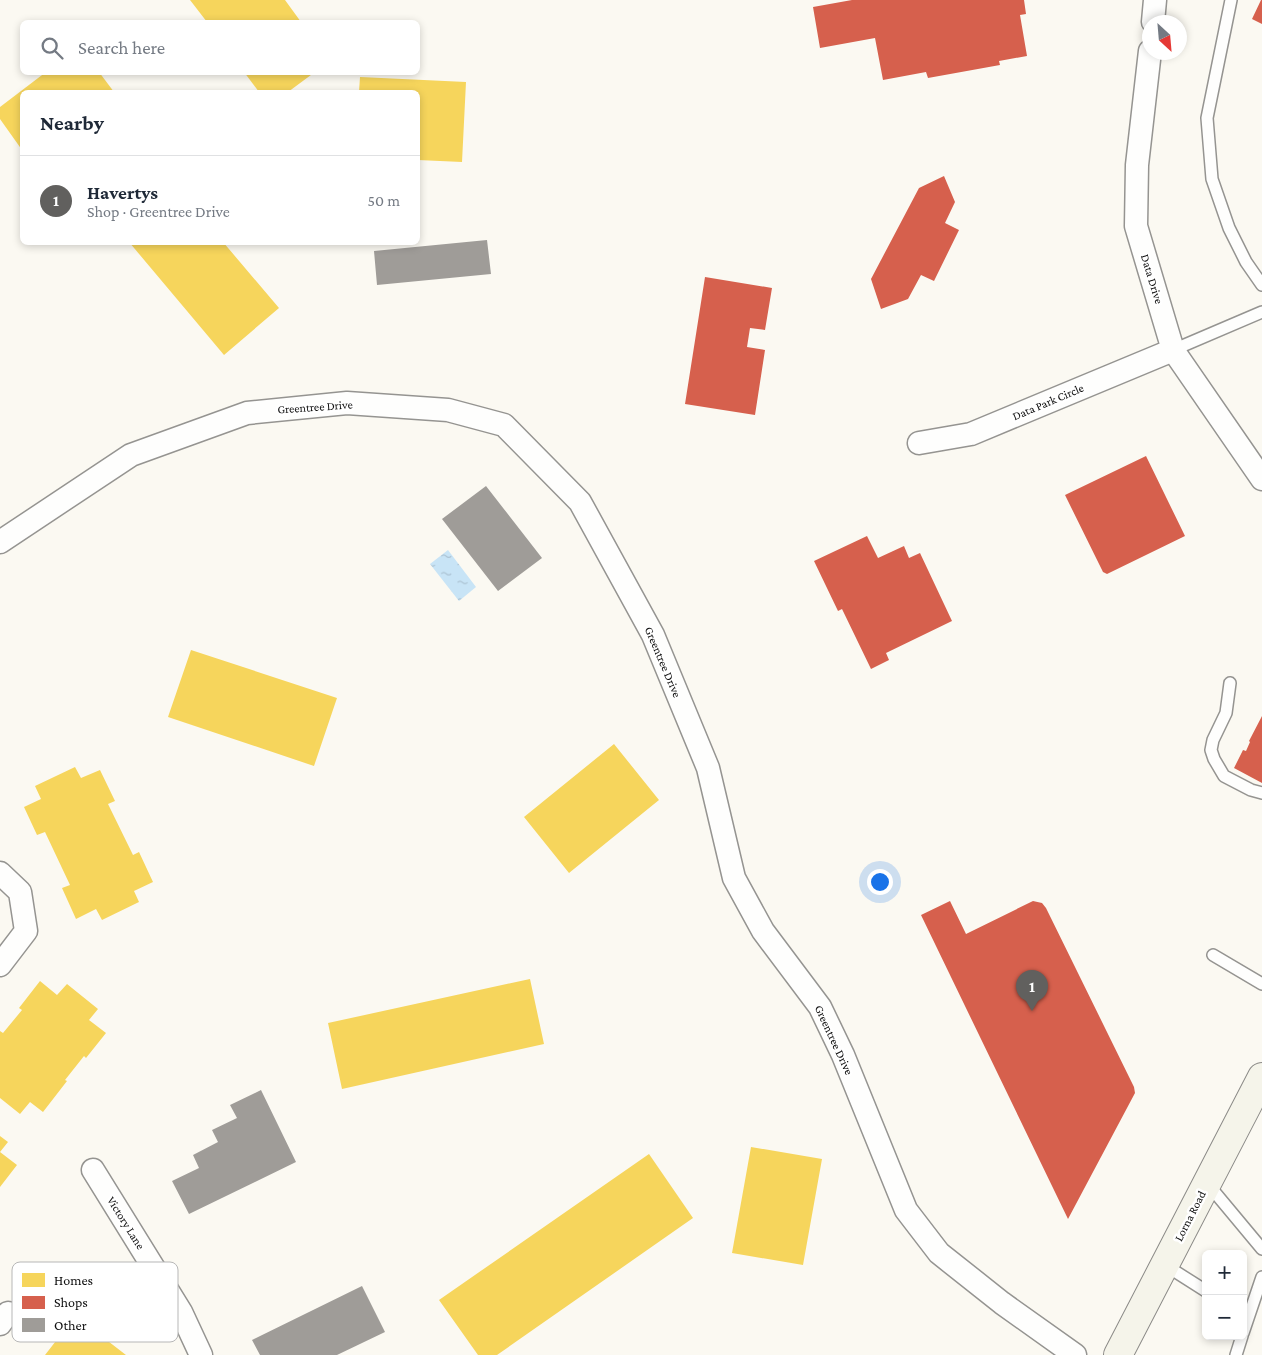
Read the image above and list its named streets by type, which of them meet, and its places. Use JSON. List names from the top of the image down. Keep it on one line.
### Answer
{"streets":{"street":["Data Drive","Data Park Circle","Greentree Drive","Lorna Road","Victory Lane"]},"crossings":[["Data Drive","Data Park Circle"]],"legend":["Homes","Shops","Other"],"north":"bottom right","page":{"search":"Search here","heading":"Nearby","list":[{"mark":"1","name":"Havertys","note":"Shop · Greentree Drive","value":"50 m"}],"pins":"1","map_buttons":["+","−"]}}
